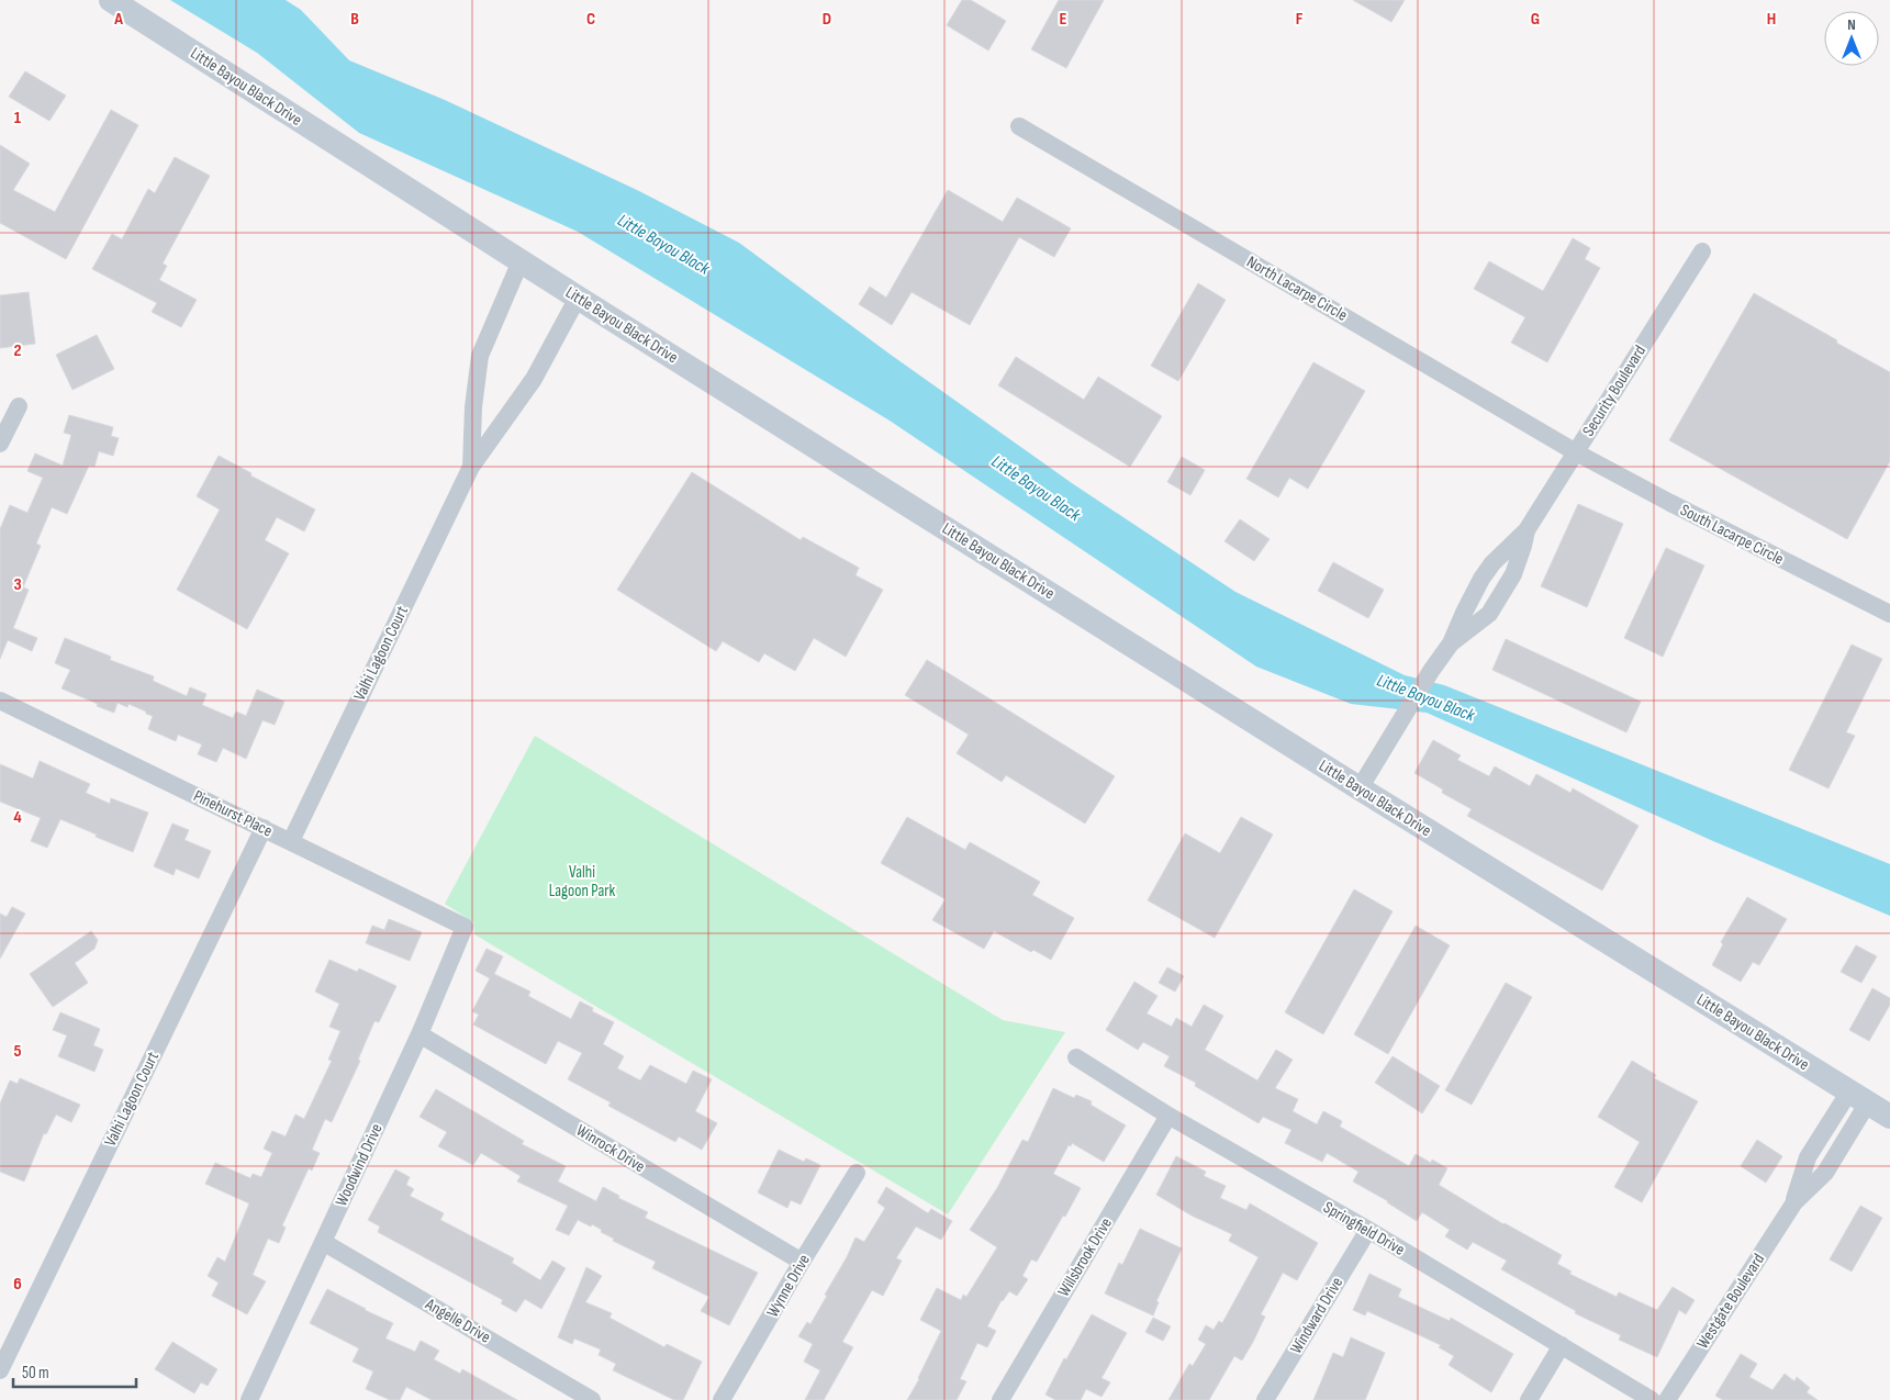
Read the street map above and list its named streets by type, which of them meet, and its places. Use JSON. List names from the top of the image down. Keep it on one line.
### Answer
{"streets":{"main road":["Little Bayou Black Drive"],"street":["North Lacarpe Circle","Security Boulevard","South Lacarpe Circle","Valhi Lagoon Court","Pinehurst Place","Winrock Drive","Woodwind Drive","Springfield Drive","Willsbrook Drive","Wynne Drive","Westgate Boulevard","Windward Drive","Angelle Drive"]},"crossings":[["Little Bayou Black Drive","Security Boulevard"],["Little Bayou Black Drive","Valhi Lagoon Court"],["Little Bayou Black Drive","Westgate Boulevard"],["North Lacarpe Circle","Security Boulevard"],["North Lacarpe Circle","South Lacarpe Circle"],["Security Boulevard","South Lacarpe Circle"],["Valhi Lagoon Court","Pinehurst Place"],["Pinehurst Place","Woodwind Drive"],["Winrock Drive","Woodwind Drive"],["Winrock Drive","Wynne Drive"],["Woodwind Drive","Angelle Drive"],["Springfield Drive","Willsbrook Drive"],["Springfield Drive","Windward Drive"]],"water":["Little Bayou Black"],"parks":["Valhi Lagoon Park"],"scale_bar":"50 m","north":"top","grid":{"columns":["A","B","C","D","E","F","G","H"],"rows":["1","2","3","4","5","6"]}}
